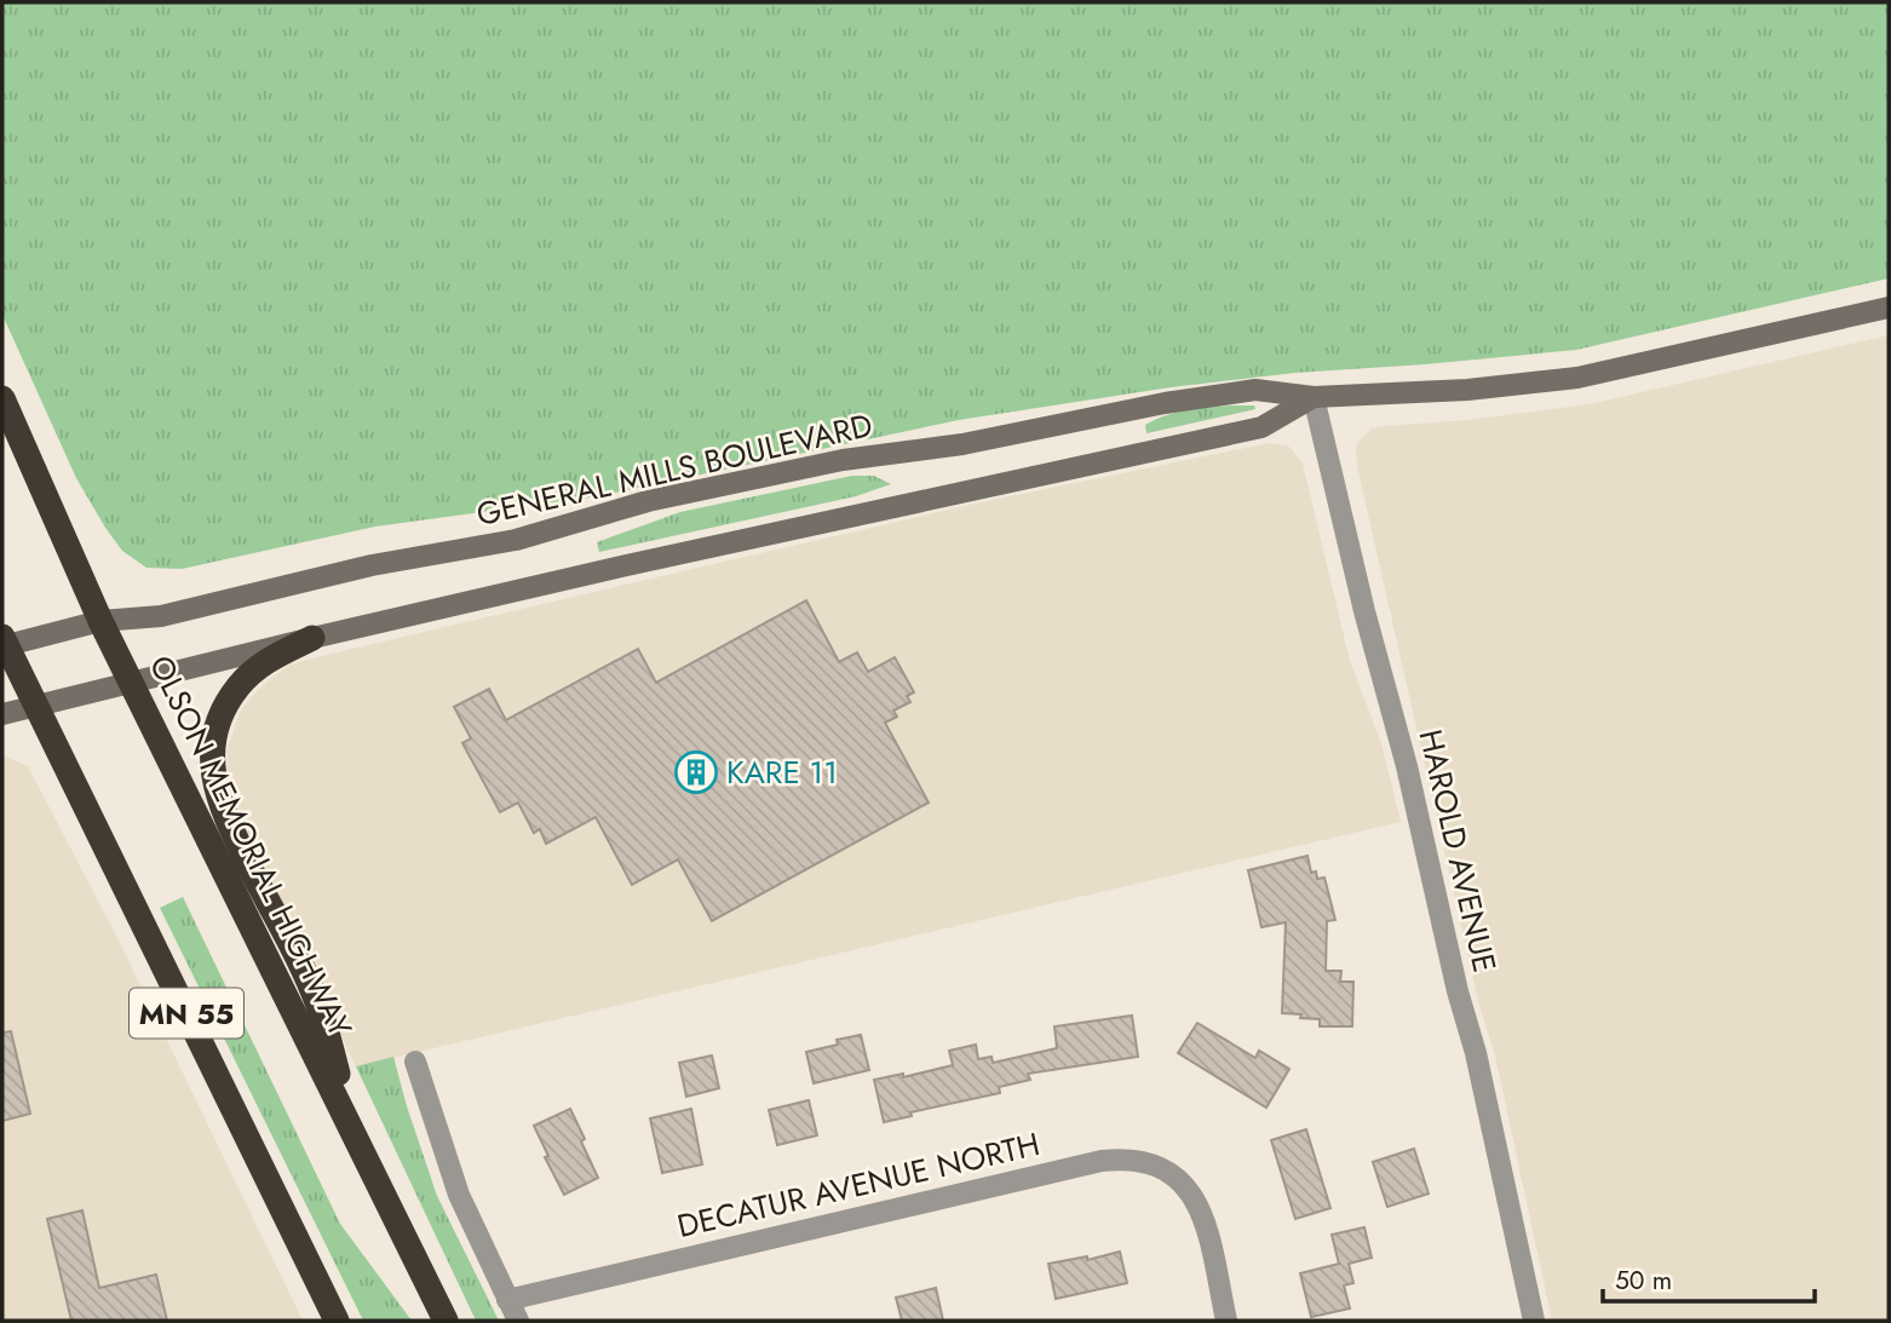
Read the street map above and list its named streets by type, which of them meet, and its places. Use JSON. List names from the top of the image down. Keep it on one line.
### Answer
{"streets":{"highway":["OLSON MEMORIAL HIGHWAY","MN 55"],"street":["GENERAL MILLS BOULEVARD","HAROLD AVENUE","DECATUR AVENUE NORTH"]},"crossings":[["GENERAL MILLS BOULEVARD","OLSON MEMORIAL HIGHWAY"],["GENERAL MILLS BOULEVARD","HAROLD AVENUE"],["GENERAL MILLS BOULEVARD","MN 55"]],"places":{"building":["KARE 11"]},"scale_bar":"50 m"}
